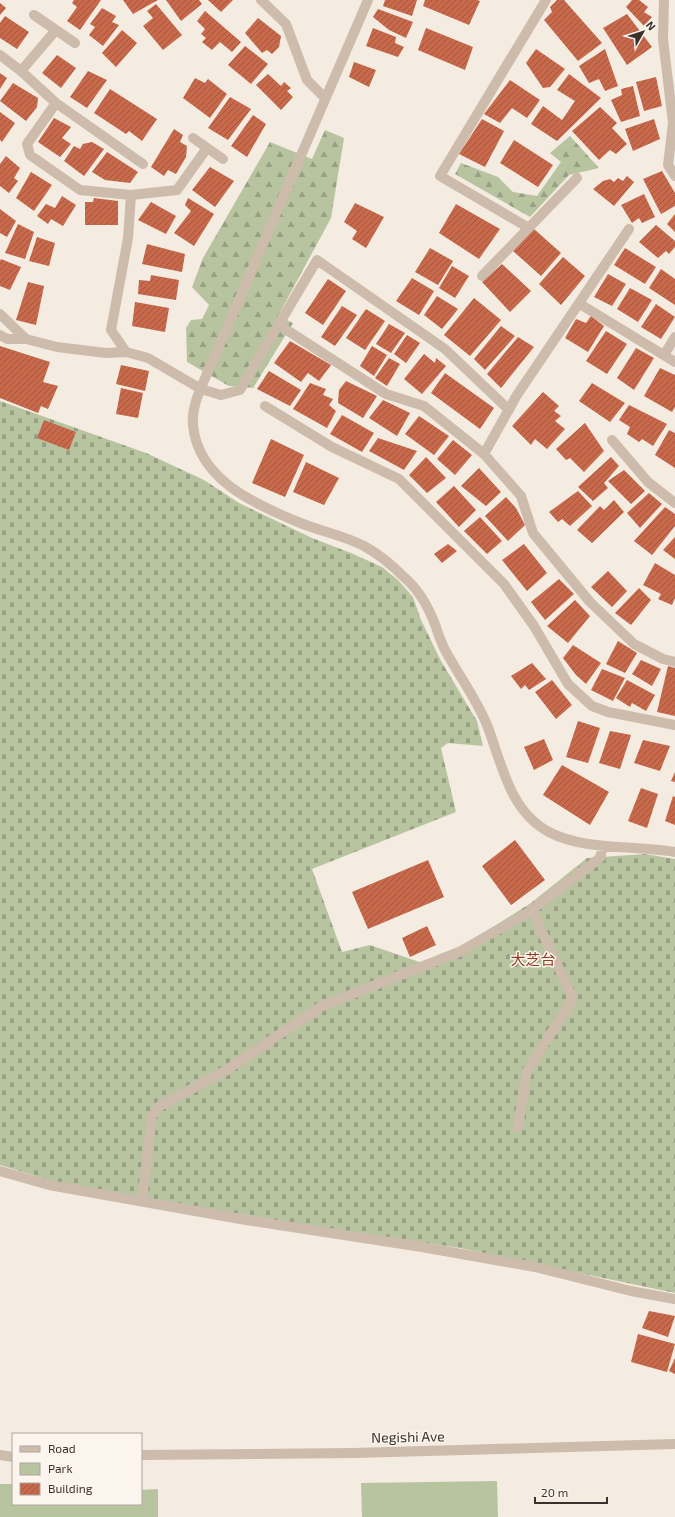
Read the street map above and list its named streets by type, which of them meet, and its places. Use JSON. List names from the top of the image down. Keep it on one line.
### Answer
{"streets":{"street":["Negishi Ave"]},"districts":["大芝台"],"legend":["Road","Park","Building"],"scale_bar":"20 m","north":"top right"}
